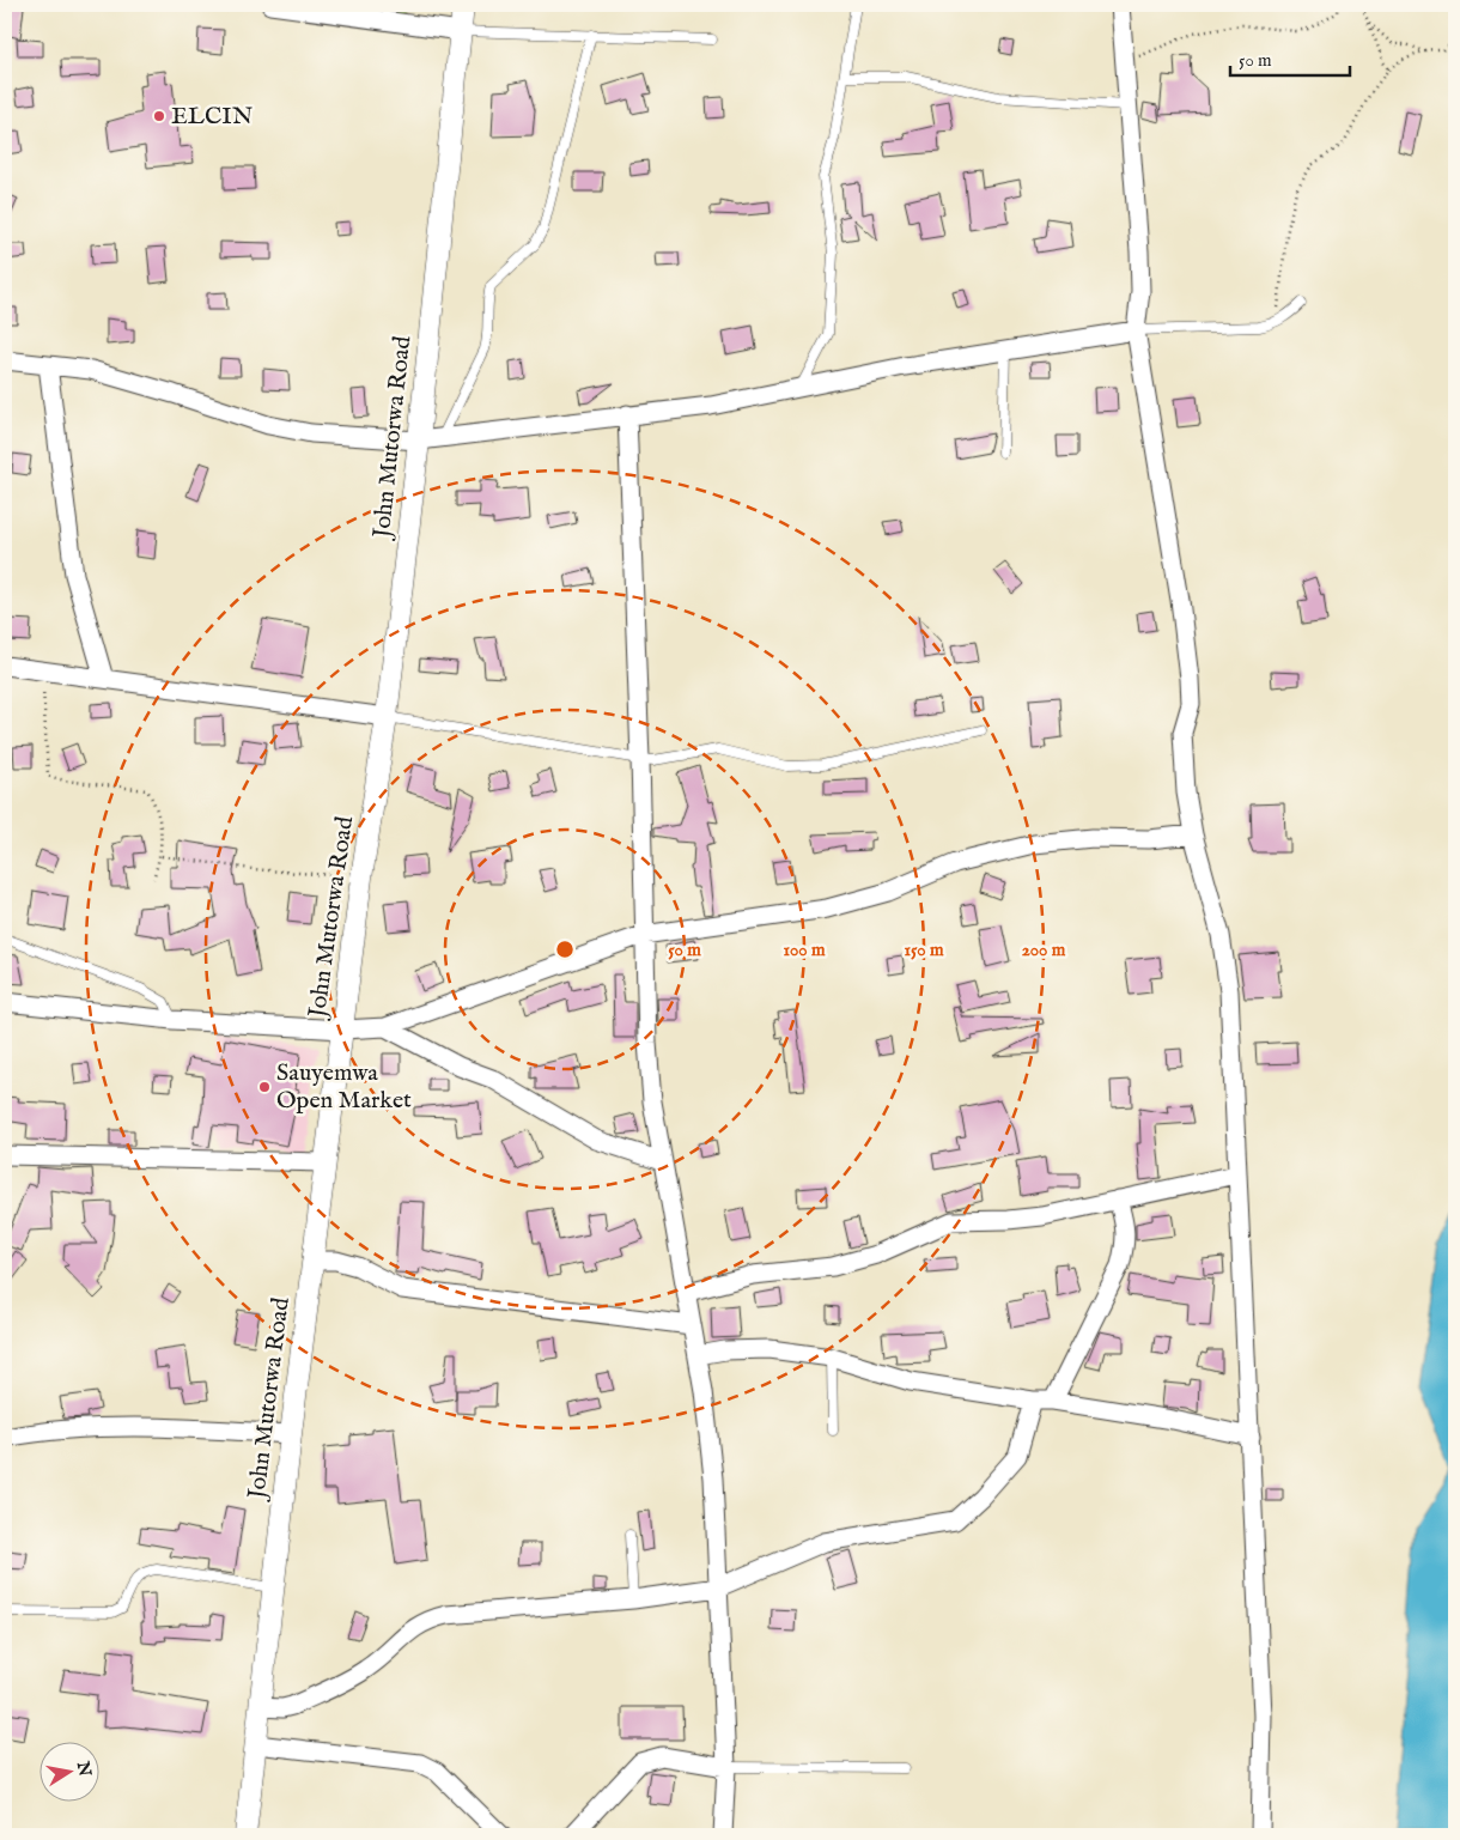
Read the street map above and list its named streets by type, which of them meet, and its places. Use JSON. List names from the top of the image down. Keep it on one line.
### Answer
{"streets":{"street":["John Mutorwa Road"]},"places":["ELCIN","Sauyemwa Open Market"],"scale_bar":"50 m","north":"right","rings":["50 m","100 m","150 m","200 m"]}
